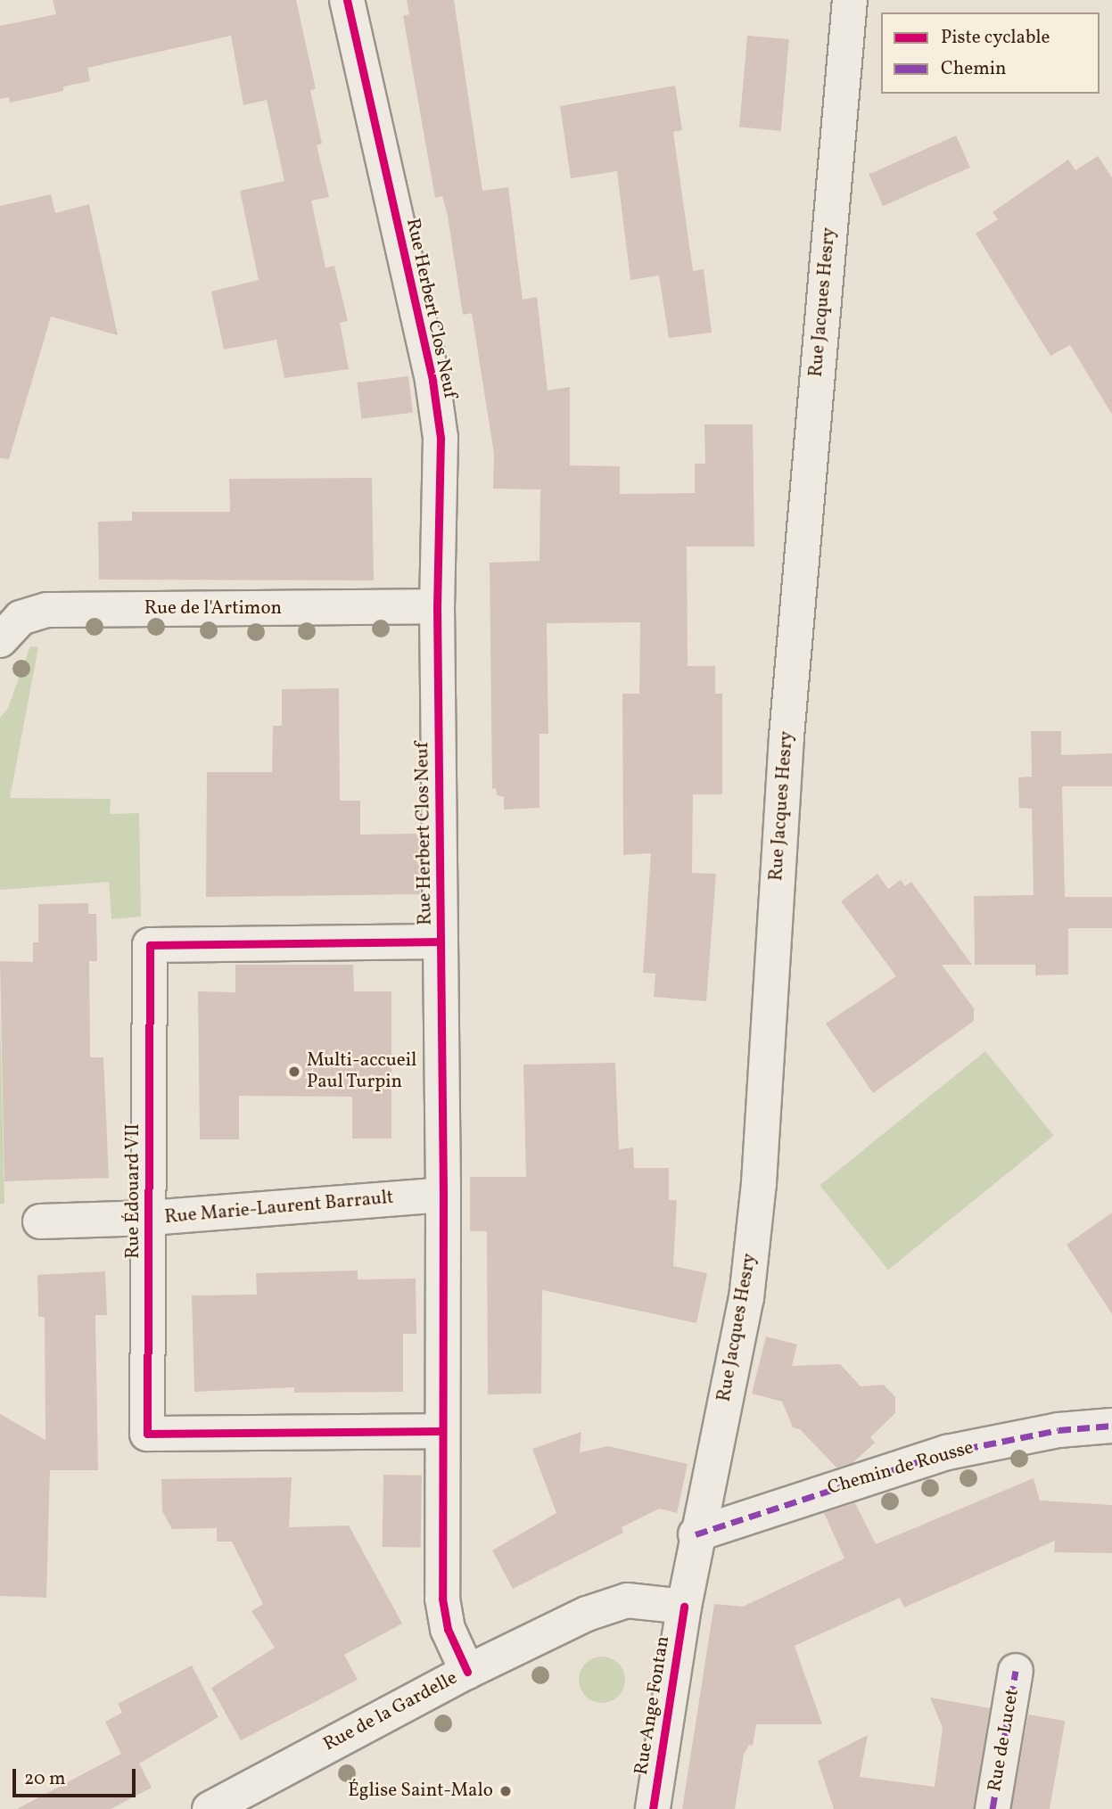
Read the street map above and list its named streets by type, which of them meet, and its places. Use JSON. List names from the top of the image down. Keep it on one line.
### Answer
{"streets":{"street":["Rue Jacques Hesry","Rue Herbert Clos Neuf","Rue de l'Artimon","Rue Édouard VII","Rue Marie-Laurent Barrault","Chemin de Rousse","Rue Ange Fontan","Rue de la Gardelle","Rue de Lucet"]},"crossings":[["Rue Jacques Hesry","Chemin de Rousse"],["Rue Jacques Hesry","Rue Ange Fontan"],["Rue Jacques Hesry","Rue de la Gardelle"],["Rue Herbert Clos Neuf","Rue de l'Artimon"],["Rue Herbert Clos Neuf","Rue Édouard VII"],["Rue Herbert Clos Neuf","Rue Marie-Laurent Barrault"],["Rue Herbert Clos Neuf","Rue de la Gardelle"],["Rue Édouard VII","Rue Marie-Laurent Barrault"],["Rue Ange Fontan","Rue de la Gardelle"]],"places":["Multi-accueil Paul Turpin","Église Saint-Malo"],"legend":["Piste cyclable","Chemin"],"scale_bar":"20 m"}
